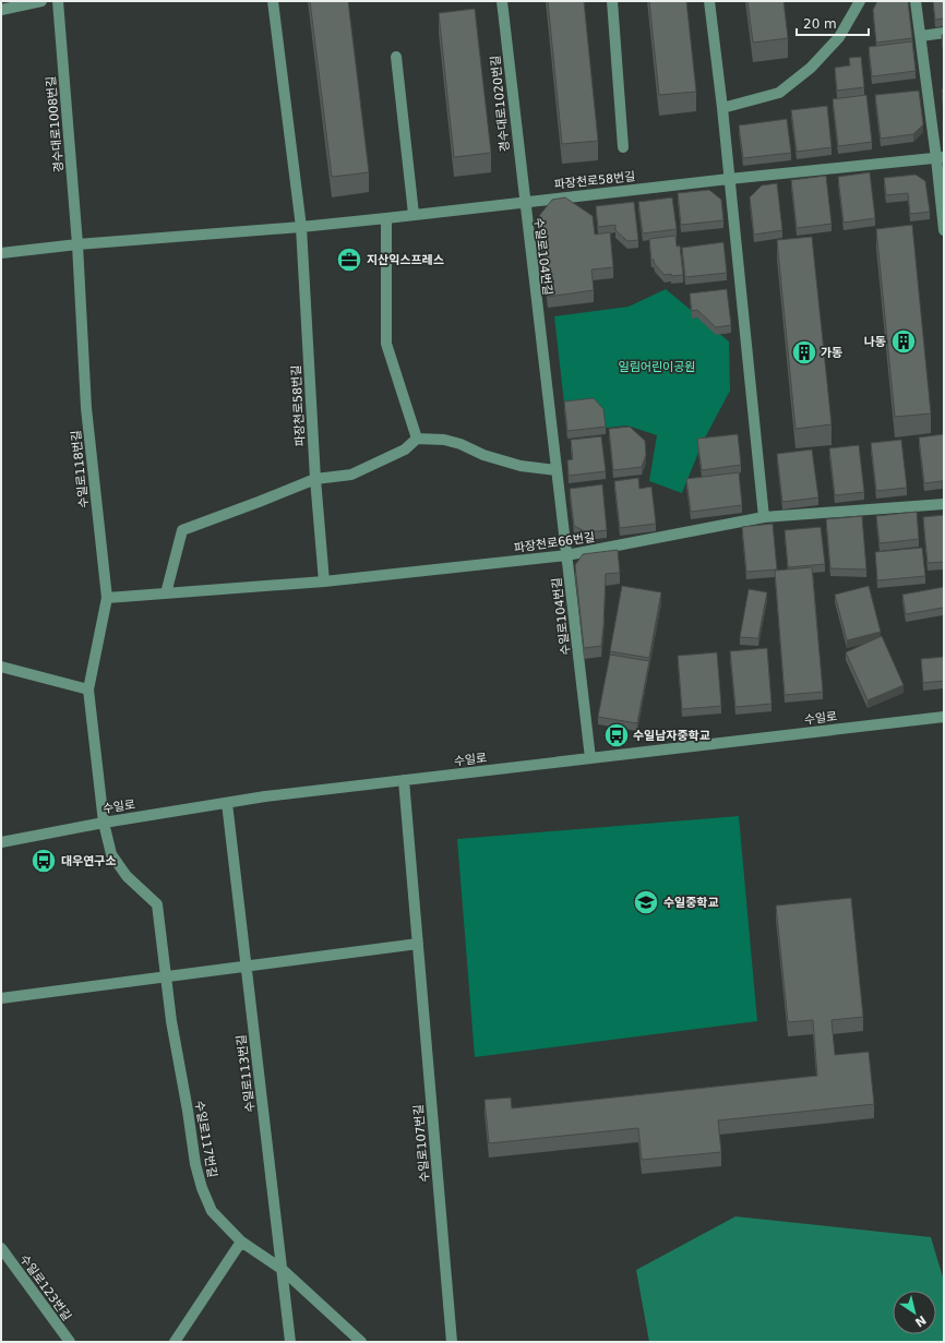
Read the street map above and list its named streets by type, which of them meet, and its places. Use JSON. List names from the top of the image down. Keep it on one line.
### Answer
{"streets":{"street":["경수대로1020번길","경수대로1008번길","파장천로58번길","수일로104번길","수일로118번길","파장천로66번길","수일로","수일로113번길","수일로117번길","수일로107번길","수일로123번길"]},"crossings":[["경수대로1020번길","파장천로58번길"],["경수대로1020번길","수일로104번길"],["경수대로1008번길","파장천로58번길"],["경수대로1008번길","수일로118번길"],["파장천로58번길","수일로104번길"],["파장천로58번길","수일로118번길"],["파장천로58번길","파장천로66번길"],["수일로104번길","파장천로66번길"],["수일로104번길","수일로"],["수일로118번길","파장천로66번길"],["수일로118번길","수일로"],["수일로118번길","수일로117번길"],["수일로","수일로113번길"],["수일로","수일로117번길"],["수일로","수일로107번길"],["수일로113번길","수일로117번길"]],"parks":["일림어린이공원"],"places":{"office":["지산익스프레스"],"building":["나동","가동"],"bus stop":["수일남자중학교","대우연구소"],"school or university":["수일중학교"]},"scale_bar":"20 m","north":"bottom right"}
